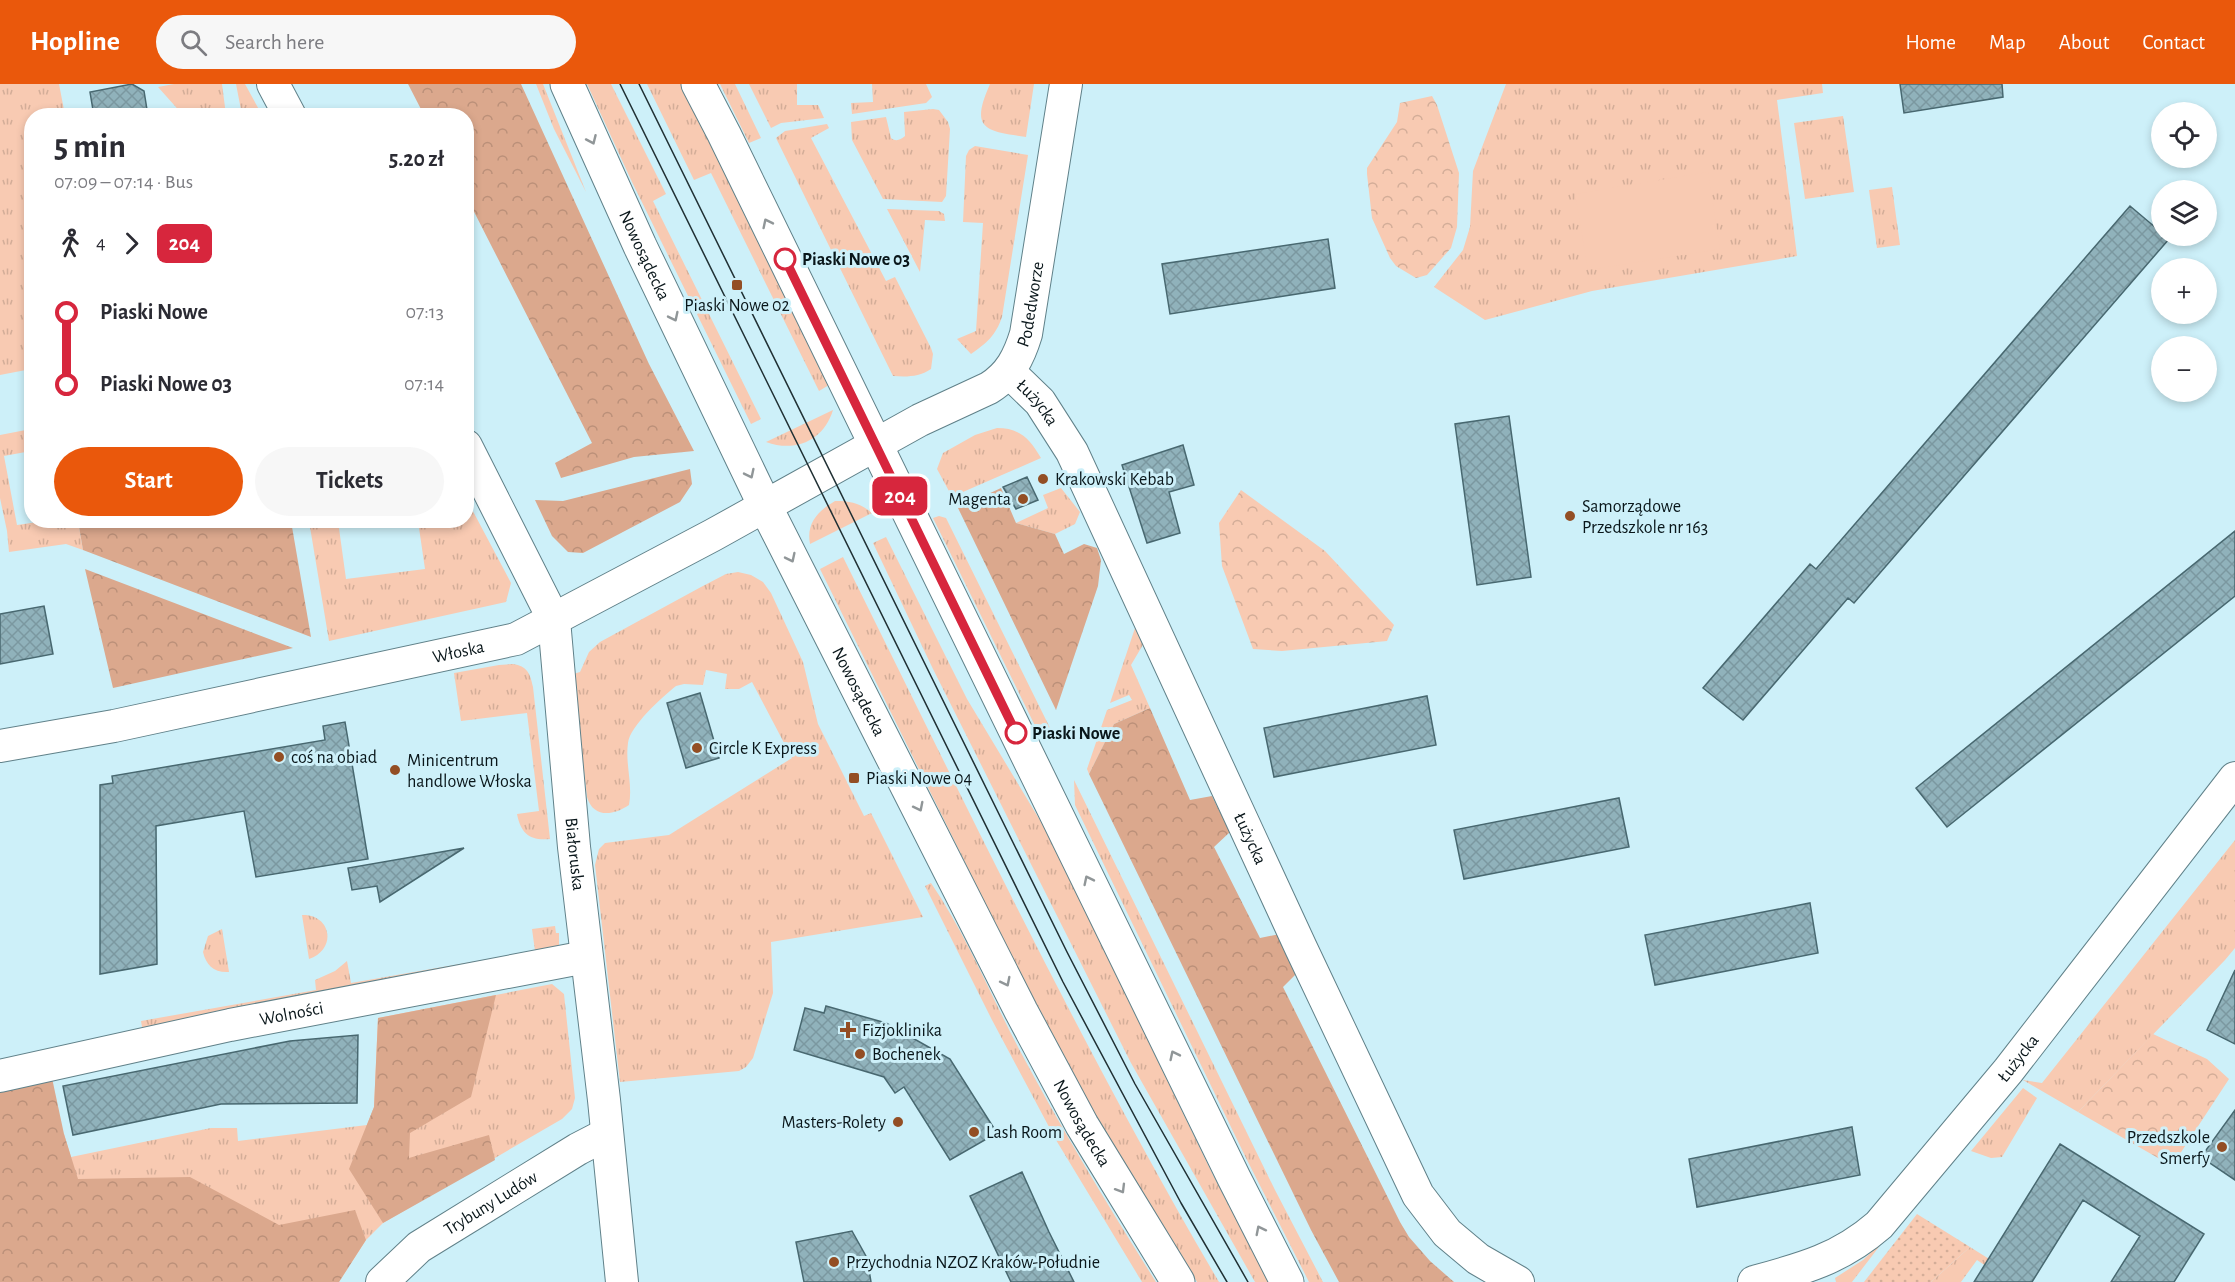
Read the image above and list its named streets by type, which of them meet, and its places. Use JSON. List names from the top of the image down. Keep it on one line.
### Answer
{"streets":{"main road":["Nowosądecka"],"street":["Podedworze","Łużycka","Włoska","Białoruska","Wolności","Trybuny Ludów"]},"crossings":[["Nowosądecka","Włoska"],["Podedworze","Łużycka"],["Podedworze","Włoska"],["Włoska","Białoruska"],["Białoruska","Wolności"],["Białoruska","Trybuny Ludów"]],"places":{"other":["Piaski Nowe 03","Krakowski Kebab","Magenta","Samorządowe Przedszkole nr 163","Piaski Nowe","Circle K Express","coś na obiad","Minicentrum handlowe Włoska","Bochenek","Masters-Rolety","Lash Room","Przedszkole Smerfy","Przychodnia NZOZ Kraków-Południe"],"transit":["Piaski Nowe 02","Piaski Nowe 04"],"health":["Fizjoklinika"]},"lines":["bus line 204"],"page":{"header":"Hopline","search":"Search here","nav":["Home","Map","About","Contact"],"on_map":"204","map_buttons":["+","−"],"heading":["5 min","07:09 – 07:14 · Bus","5.20 zł"],"legs":["4","204"],"list":[{"name":"Piaski Nowe","value":"07:13"},{"name":"Piaski Nowe 03","value":"07:14"}],"buttons":["Start","Tickets"]}}
